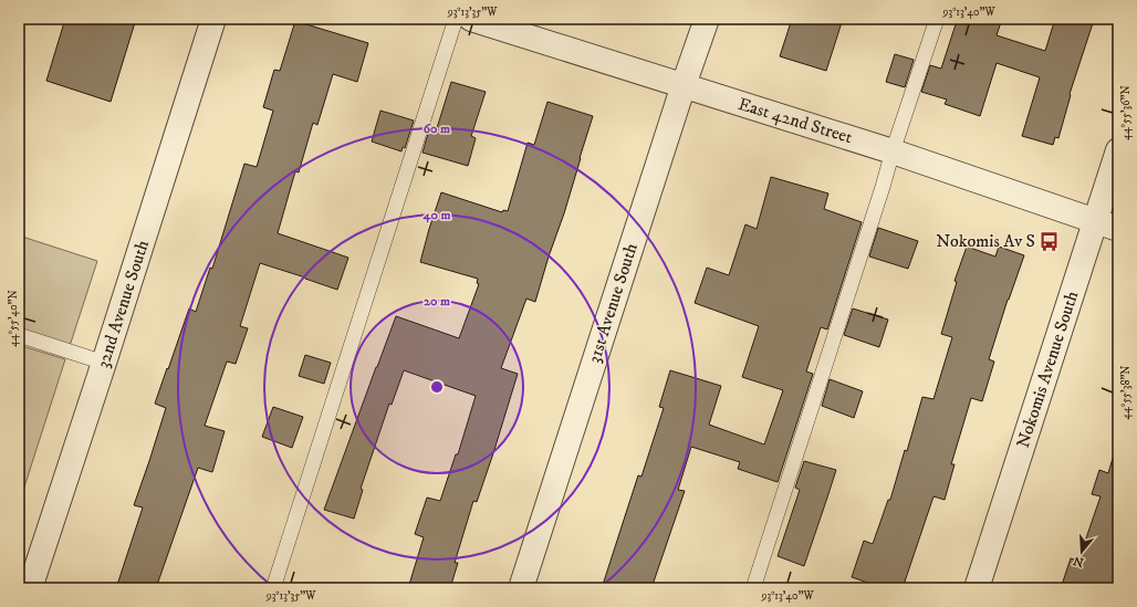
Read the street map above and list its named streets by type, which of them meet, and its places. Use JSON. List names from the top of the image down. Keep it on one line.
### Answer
{"streets":{"street":["East 42nd Street","31st Avenue South","32nd Avenue South","Nokomis Avenue South"]},"crossings":[["East 42nd Street","31st Avenue South"],["East 42nd Street","Nokomis Avenue South"]],"places":{"bus stop":["Nokomis Av S"]},"north":"bottom","coordinates":["93°13'35\"W","93°13'40\"W","44°55'36\"N","44°55'40\"N","44°55'38\"N"],"rings":["60 m","40 m","20 m"]}
